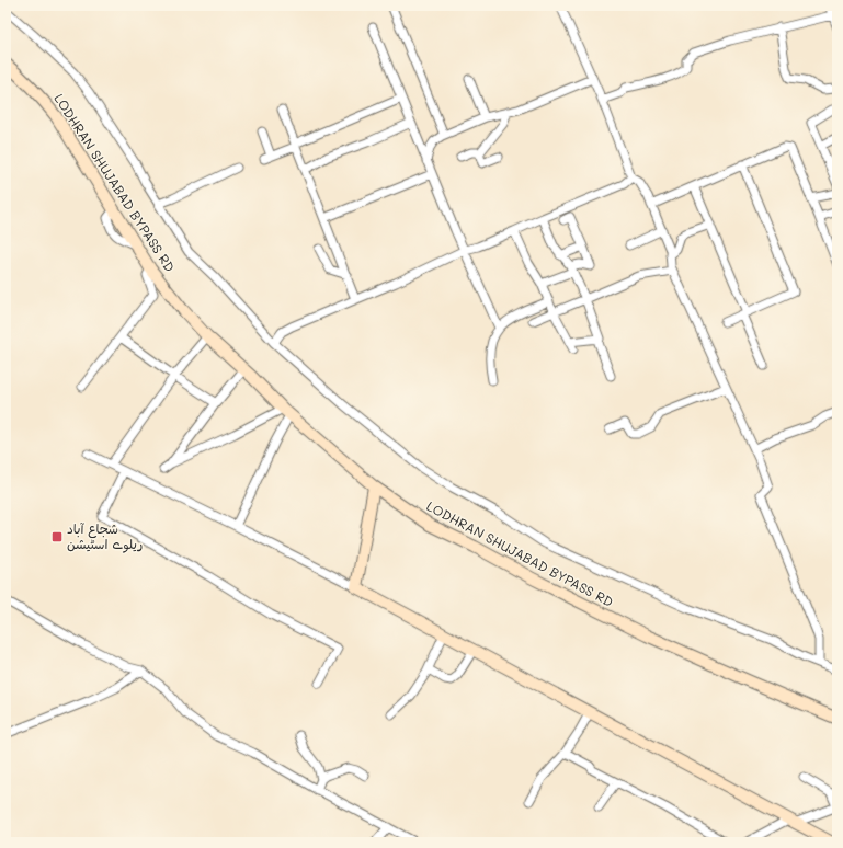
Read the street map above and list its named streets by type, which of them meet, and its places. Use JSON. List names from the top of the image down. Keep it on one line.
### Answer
{"streets":{"street":["LODHRAN SHUJABAD BYPASS RD"]},"places":{"transit":["شجاع آباد ریلوے اسٹیشن"]}}
